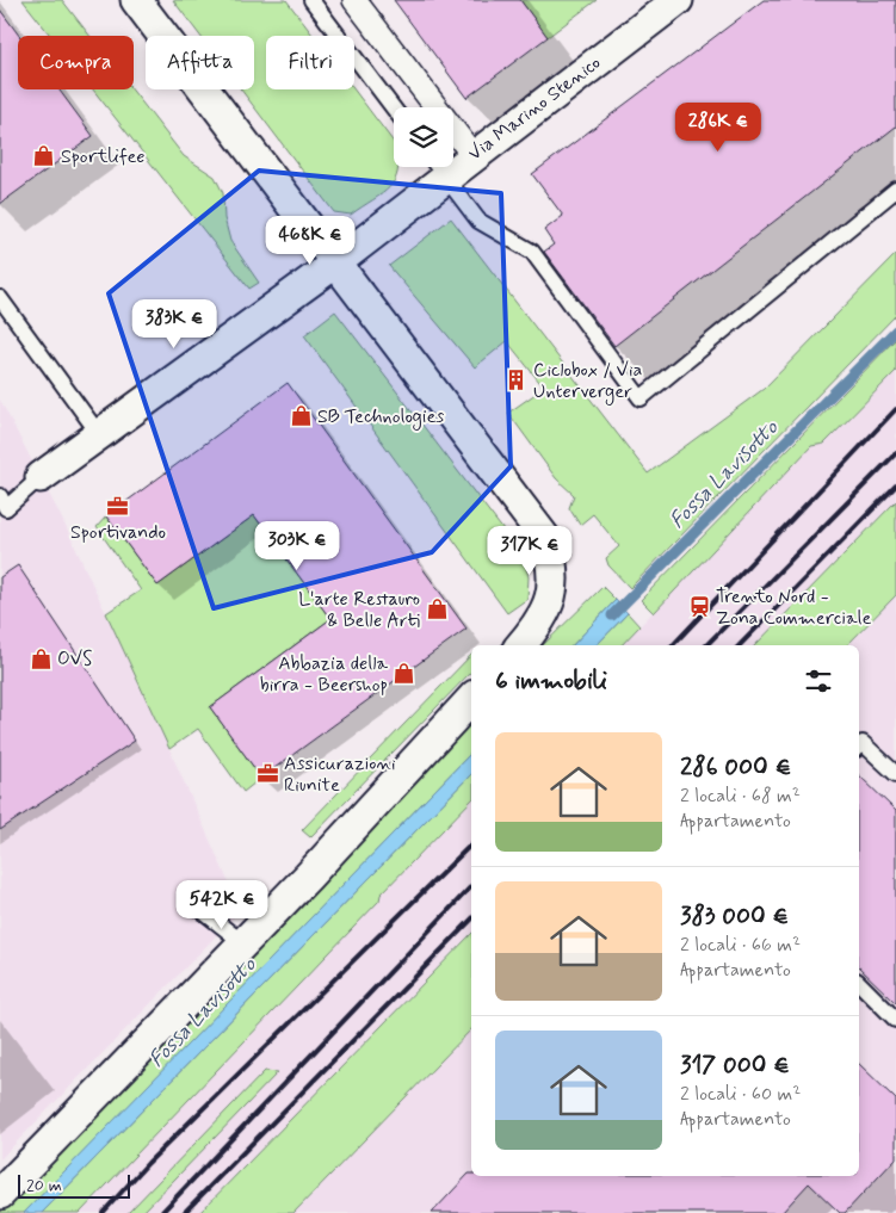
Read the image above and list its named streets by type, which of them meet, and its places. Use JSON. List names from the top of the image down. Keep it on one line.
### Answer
{"streets":{"street":["Via Marino Stenico"]},"water":["Fossa Lavisotto"],"places":{"shop":["Sportlifee","SB Technologies","L'arte Restauro & Belle Arti","OVS","Abbazia della birra - Beershop"],"building":["Ciclobox / Via Unterverger"],"office":["Sportivando","Assicurazioni Riunite"],"station":["Trento Nord - Zona Commerciale"]},"scale_bar":"20 m","page":{"chip":["Compra","Affitta","Filtri"],"price":["286K €","468K €","383K €","303K €","317K €","542K €"],"heading":"6 immobili","list":[{"name":"286 000 €","note":"2 locali · 68 m² · Appartamento"},{"name":"383 000 €","note":"2 locali · 66 m² · Appartamento"},{"name":"317 000 €","note":"2 locali · 60 m² · Appartamento"}],"scale":"20 m"}}
